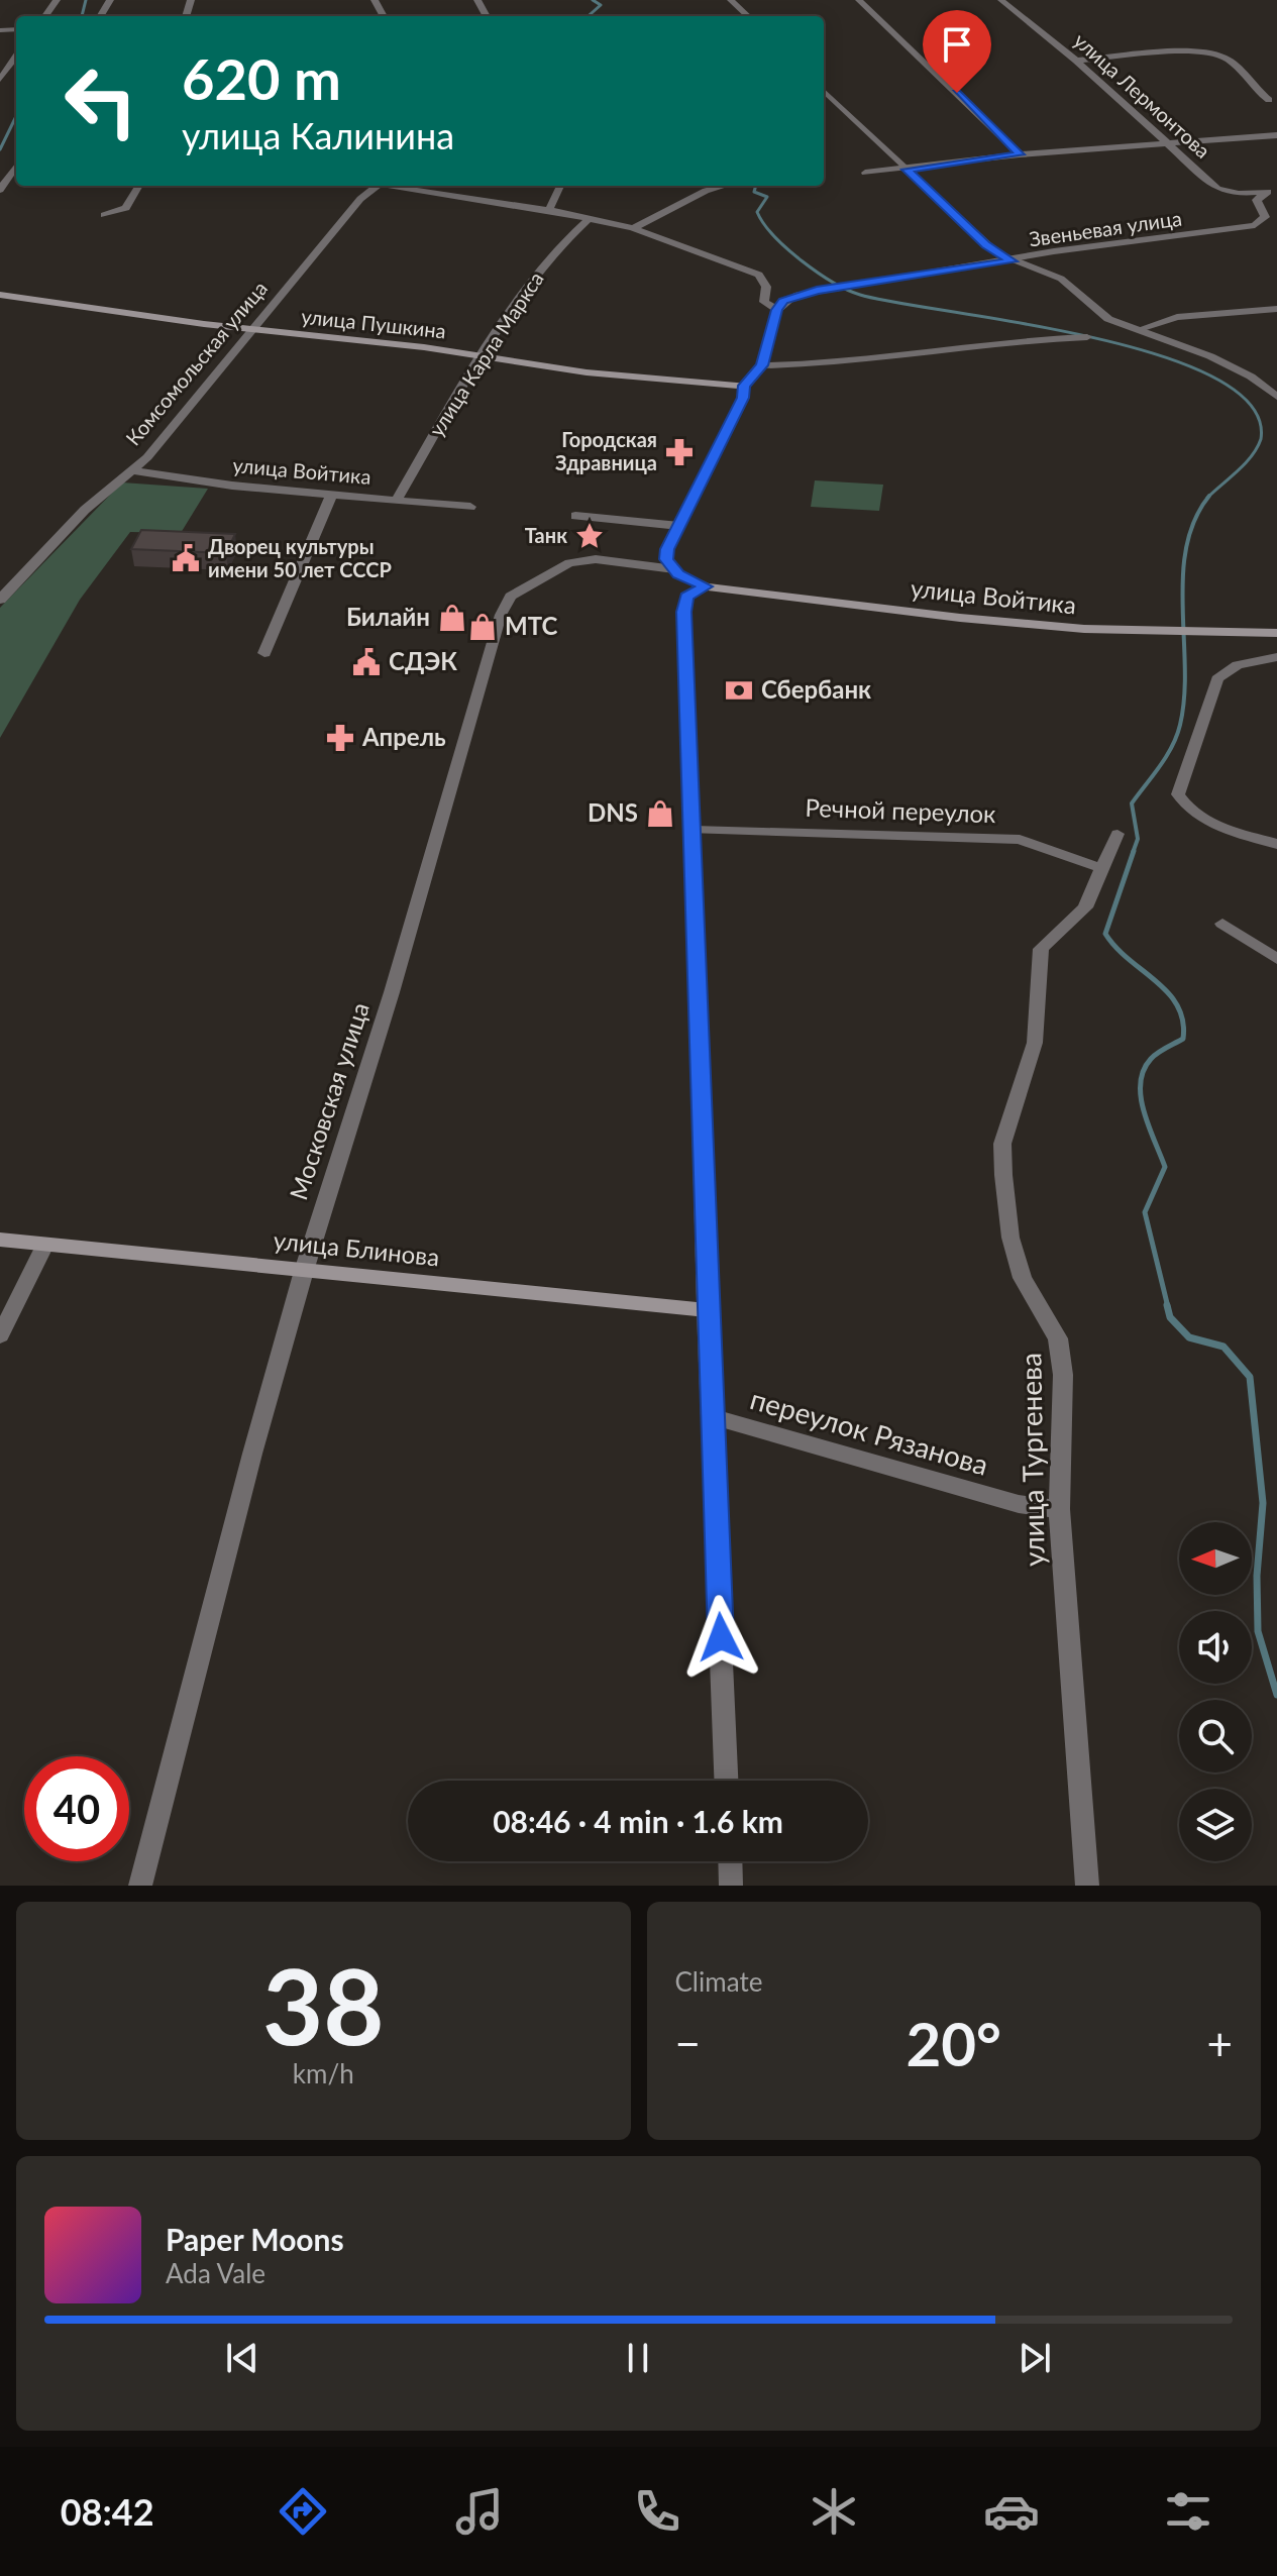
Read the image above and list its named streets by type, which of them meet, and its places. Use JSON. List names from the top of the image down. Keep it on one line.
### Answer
{"streets":{"main road":["улица Пушкина","улица Войтика","улица Блинова"],"street":["улица Лермонтова","Звеньевая улица","улица Карла Маркса","Комсомольская улица","Речной переулок","Московская улица","переулок Рязанова","улица Тургенева"]},"crossings":[["улица Лермонтова","Звеньевая улица"],["улица Пушкина","улица Карла Маркса"],["улица Пушкина","Комсомольская улица"],["улица Карла Маркса","улица Войтика"],["Комсомольская улица","улица Войтика"],["Речной переулок","улица Тургенева"],["Московская улица","улица Блинова"],["переулок Рязанова","улица Тургенева"]],"places":{"pharmacy":["Городская Здравница","Апрель"],"place":["Танк"],"public building":["Дворец культуры имени 50 лет СССР","СДЭК"],"shop":["Билайн","МТС","DNS"],"bank":["Сбербанк"]},"north":"left","page":{"turn":["620 m","улица Калинина"],"limit":"40","trip":"08:46 · 4 min · 1.6 km","tile":[["38","km/h"],"Climate"],"heat":["−","20°","+"],"song":["Paper Moons","Ada Vale"],"tabs":"08:42"}}
